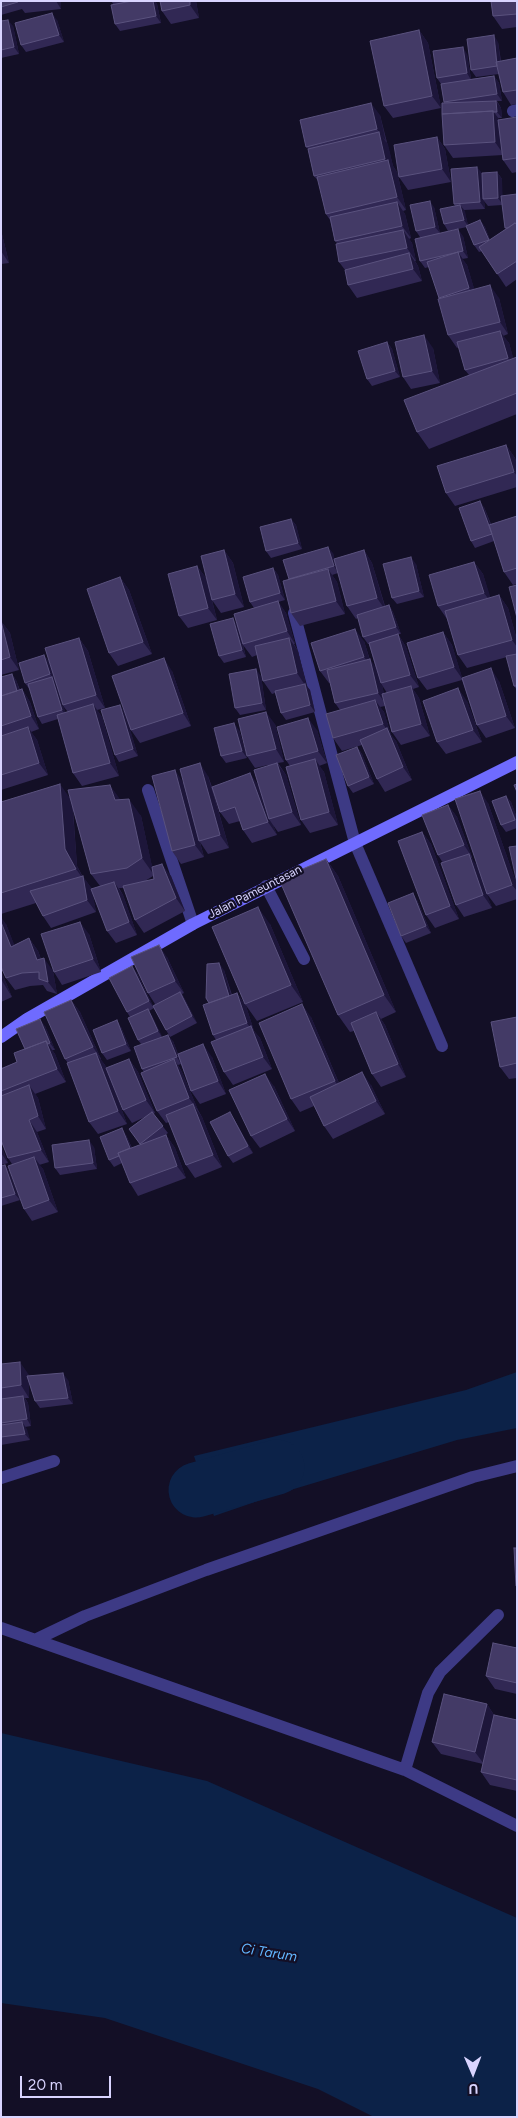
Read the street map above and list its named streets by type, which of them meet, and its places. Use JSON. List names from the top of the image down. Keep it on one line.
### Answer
{"streets":{"street":["Jalan Pameuntasan"]},"water":["Ci Tarum"],"scale_bar":"20 m","north":"bottom"}
